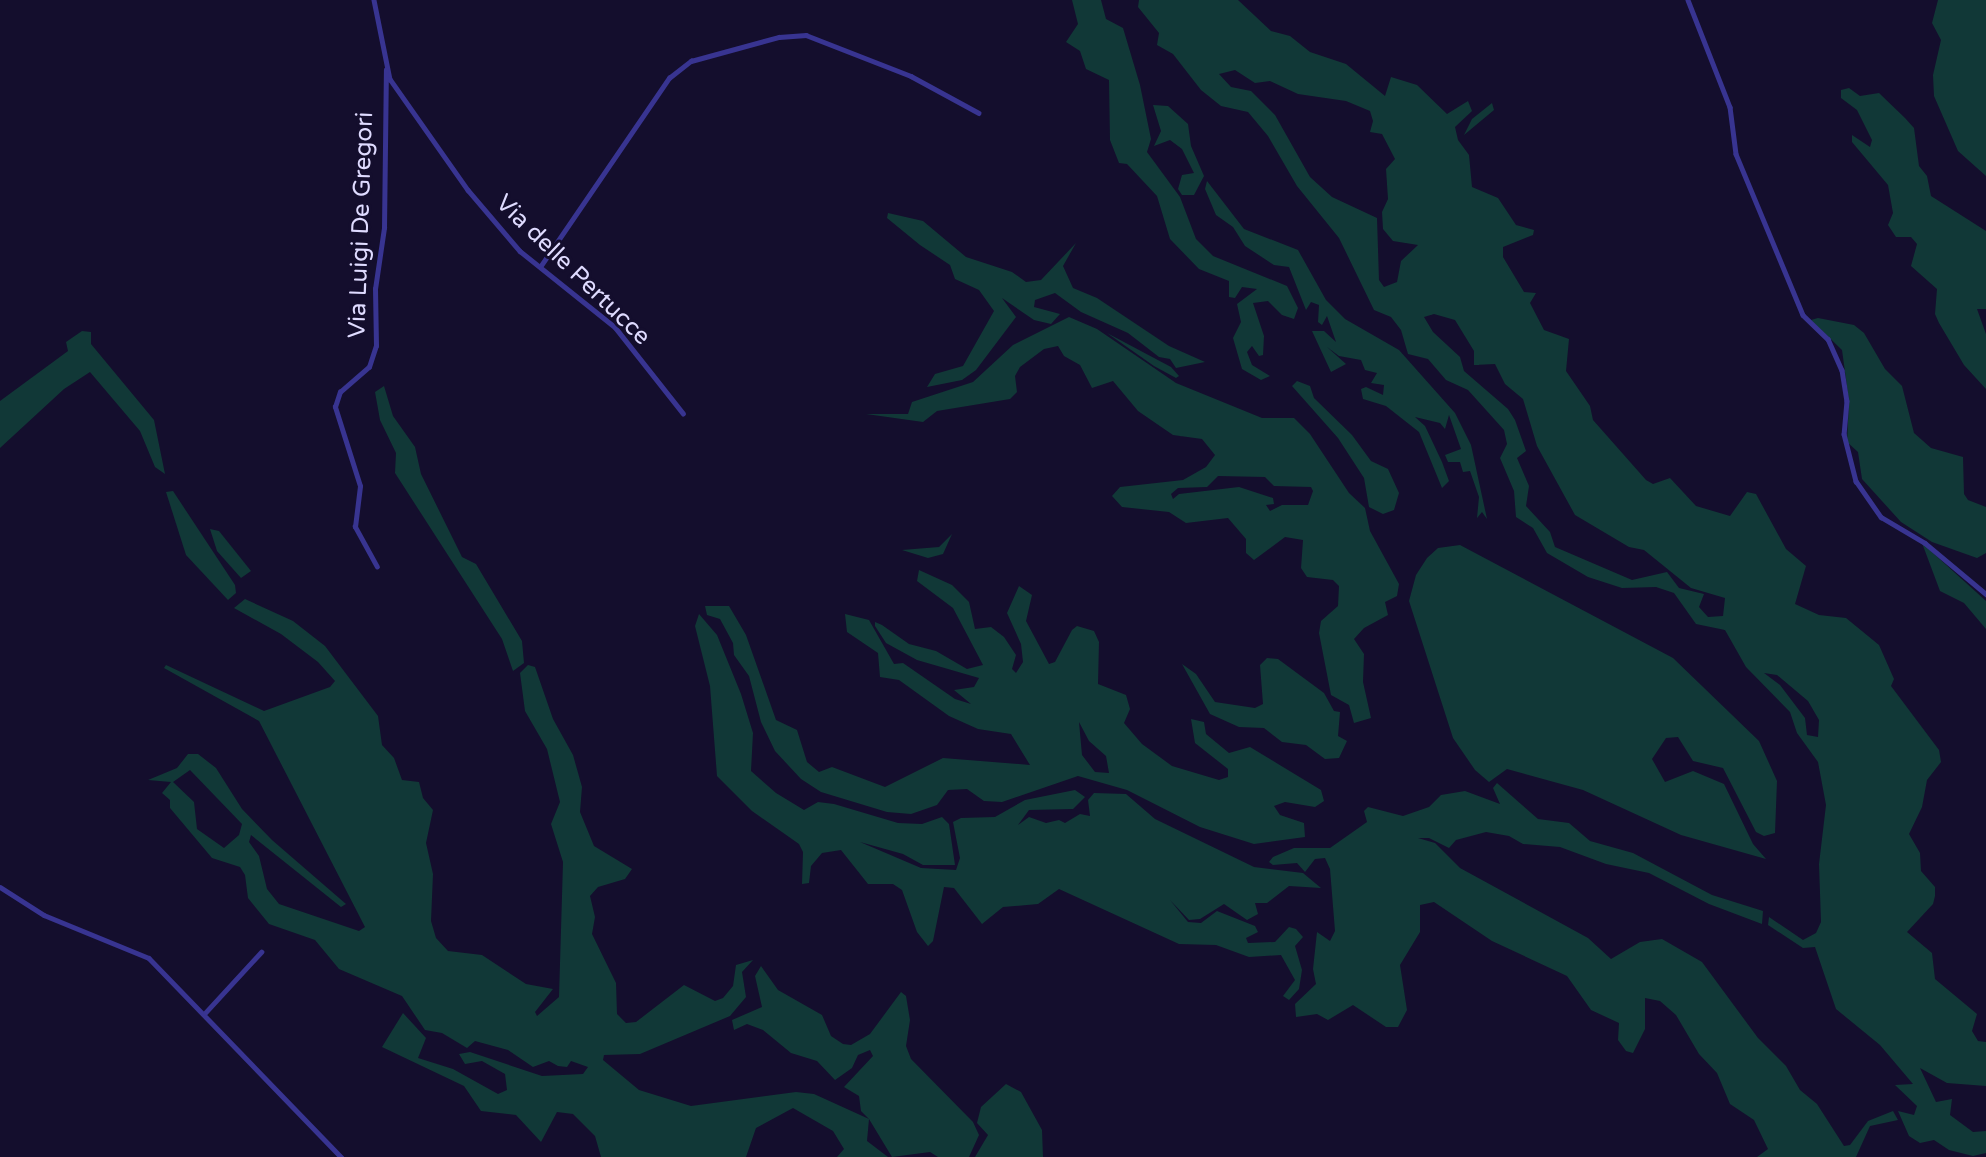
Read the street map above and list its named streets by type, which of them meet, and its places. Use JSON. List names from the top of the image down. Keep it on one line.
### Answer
{"streets":{"street":["Via Luigi De Gregori","Via delle Pertucce"]},"crossings":[["Via Luigi De Gregori","Via delle Pertucce"]]}
